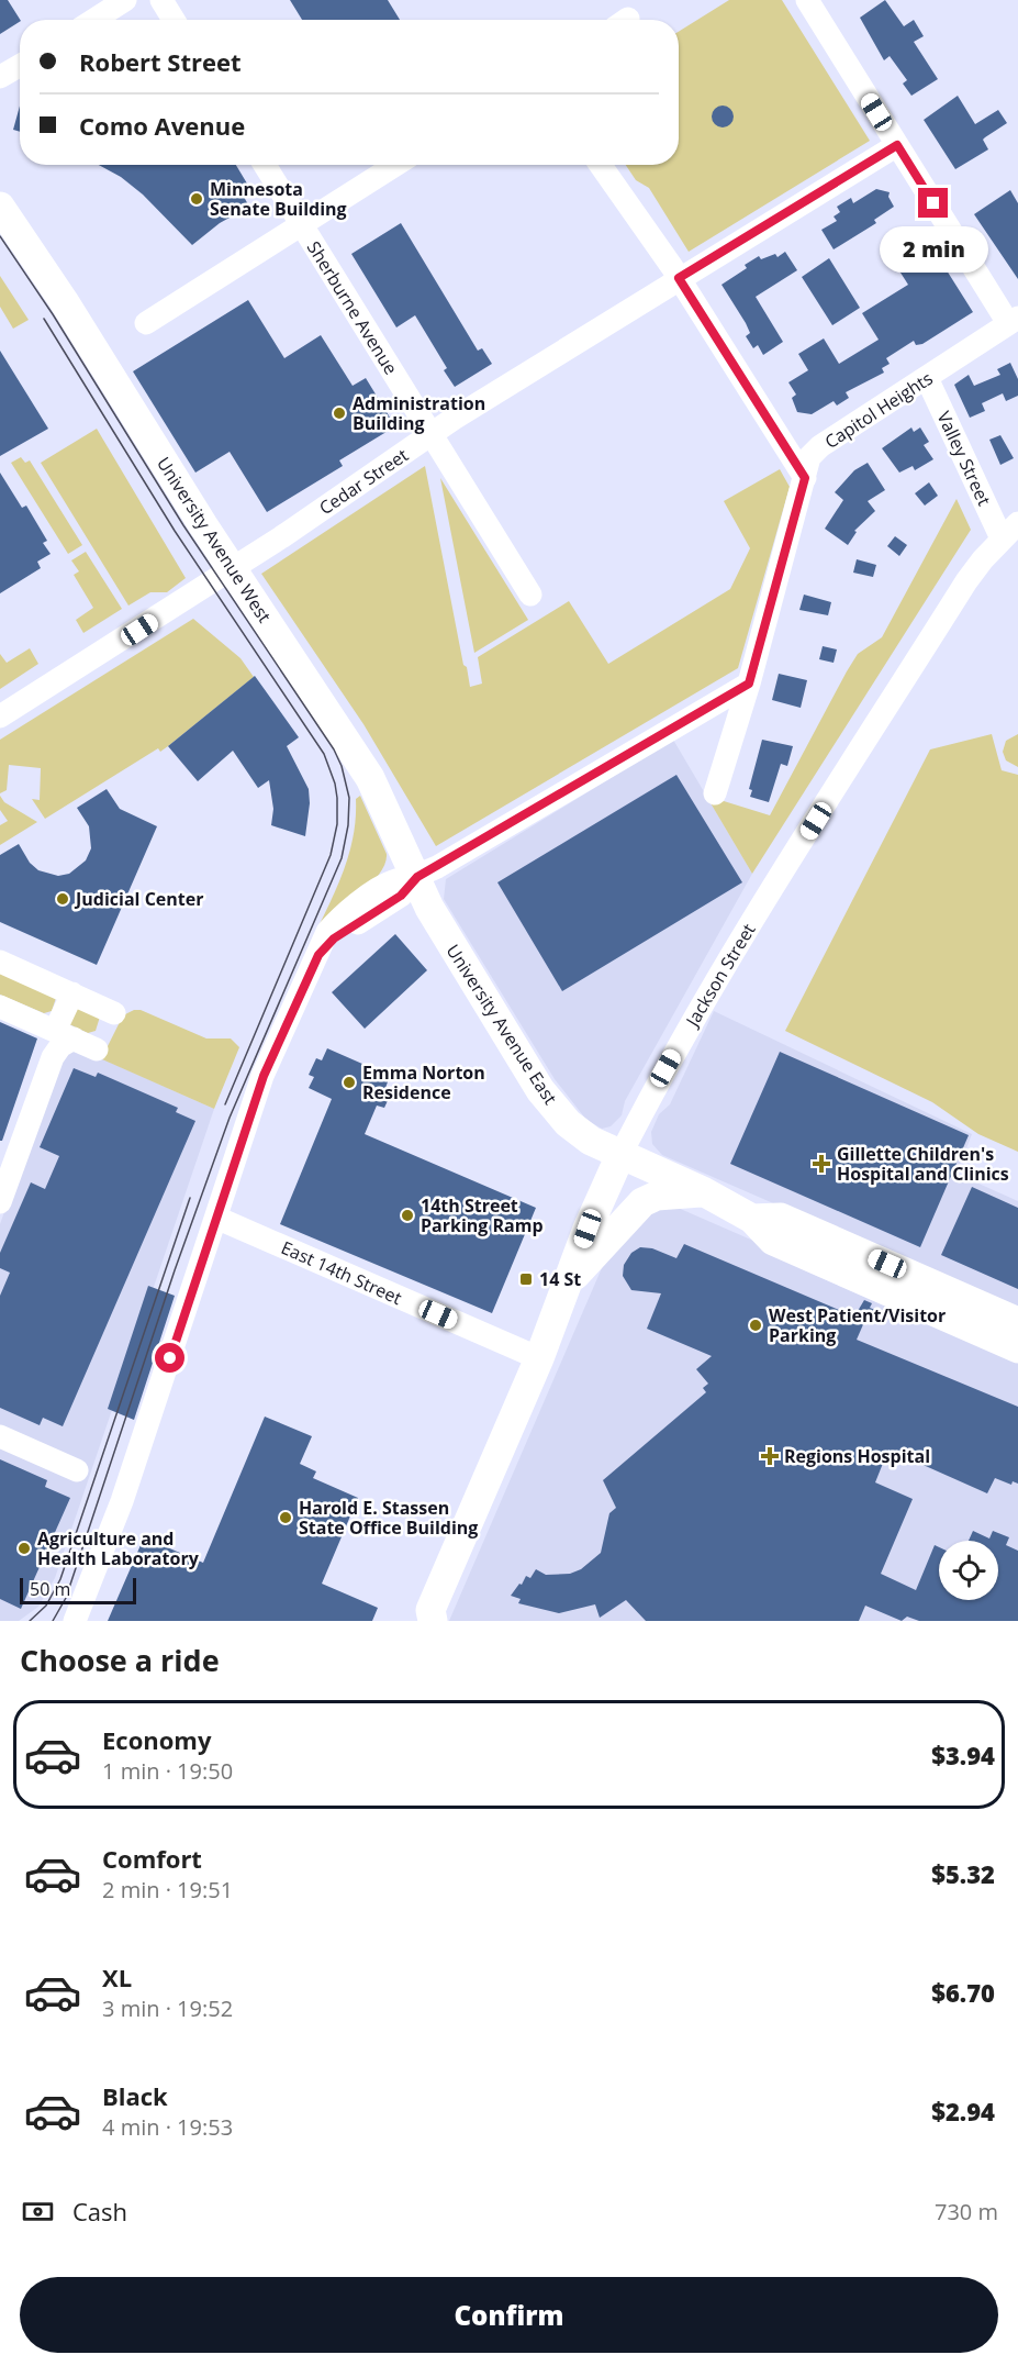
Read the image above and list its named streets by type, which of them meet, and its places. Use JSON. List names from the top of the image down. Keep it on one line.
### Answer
{"streets":{"main road":["University Avenue West","Jackson Street","University Avenue East"],"street":["Sherburne Avenue","Capitol Heights","Valley Street","Cedar Street","East 14th Street"]},"crossings":[["Sherburne Avenue","Cedar Street"],["Capitol Heights","Valley Street"],["Valley Street","Jackson Street"],["University Avenue West","University Avenue East"],["Jackson Street","University Avenue East"],["Jackson Street","East 14th Street"]],"places":{"other":["Minnesota Senate Building","Administration Building","Judicial Center","Emma Norton Residence","14th Street Parking Ramp","West Patient/Visitor Parking","Harold E. Stassen State Office Building","Agriculture and Health Laboratory"],"health":["Gillette Children's Hospital and Clinics","Regions Hospital"],"transit":["14 St"]},"scale_bar":"50 m","page":{"banner":["Robert Street","Como Avenue"],"bubble":"2 min","scale":"50 m","heading":"Choose a ride","list":[{"name":"Economy","note":"1 min · 19:50","value":"$3.94"},{"name":"Comfort","note":"2 min · 19:51","value":"$5.32"},{"name":"XL","note":"3 min · 19:52","value":"$6.70"},{"name":"Black","note":"4 min · 19:53","value":"$2.94"}],"pay":["Cash","730 m"],"buttons":"Confirm"}}
